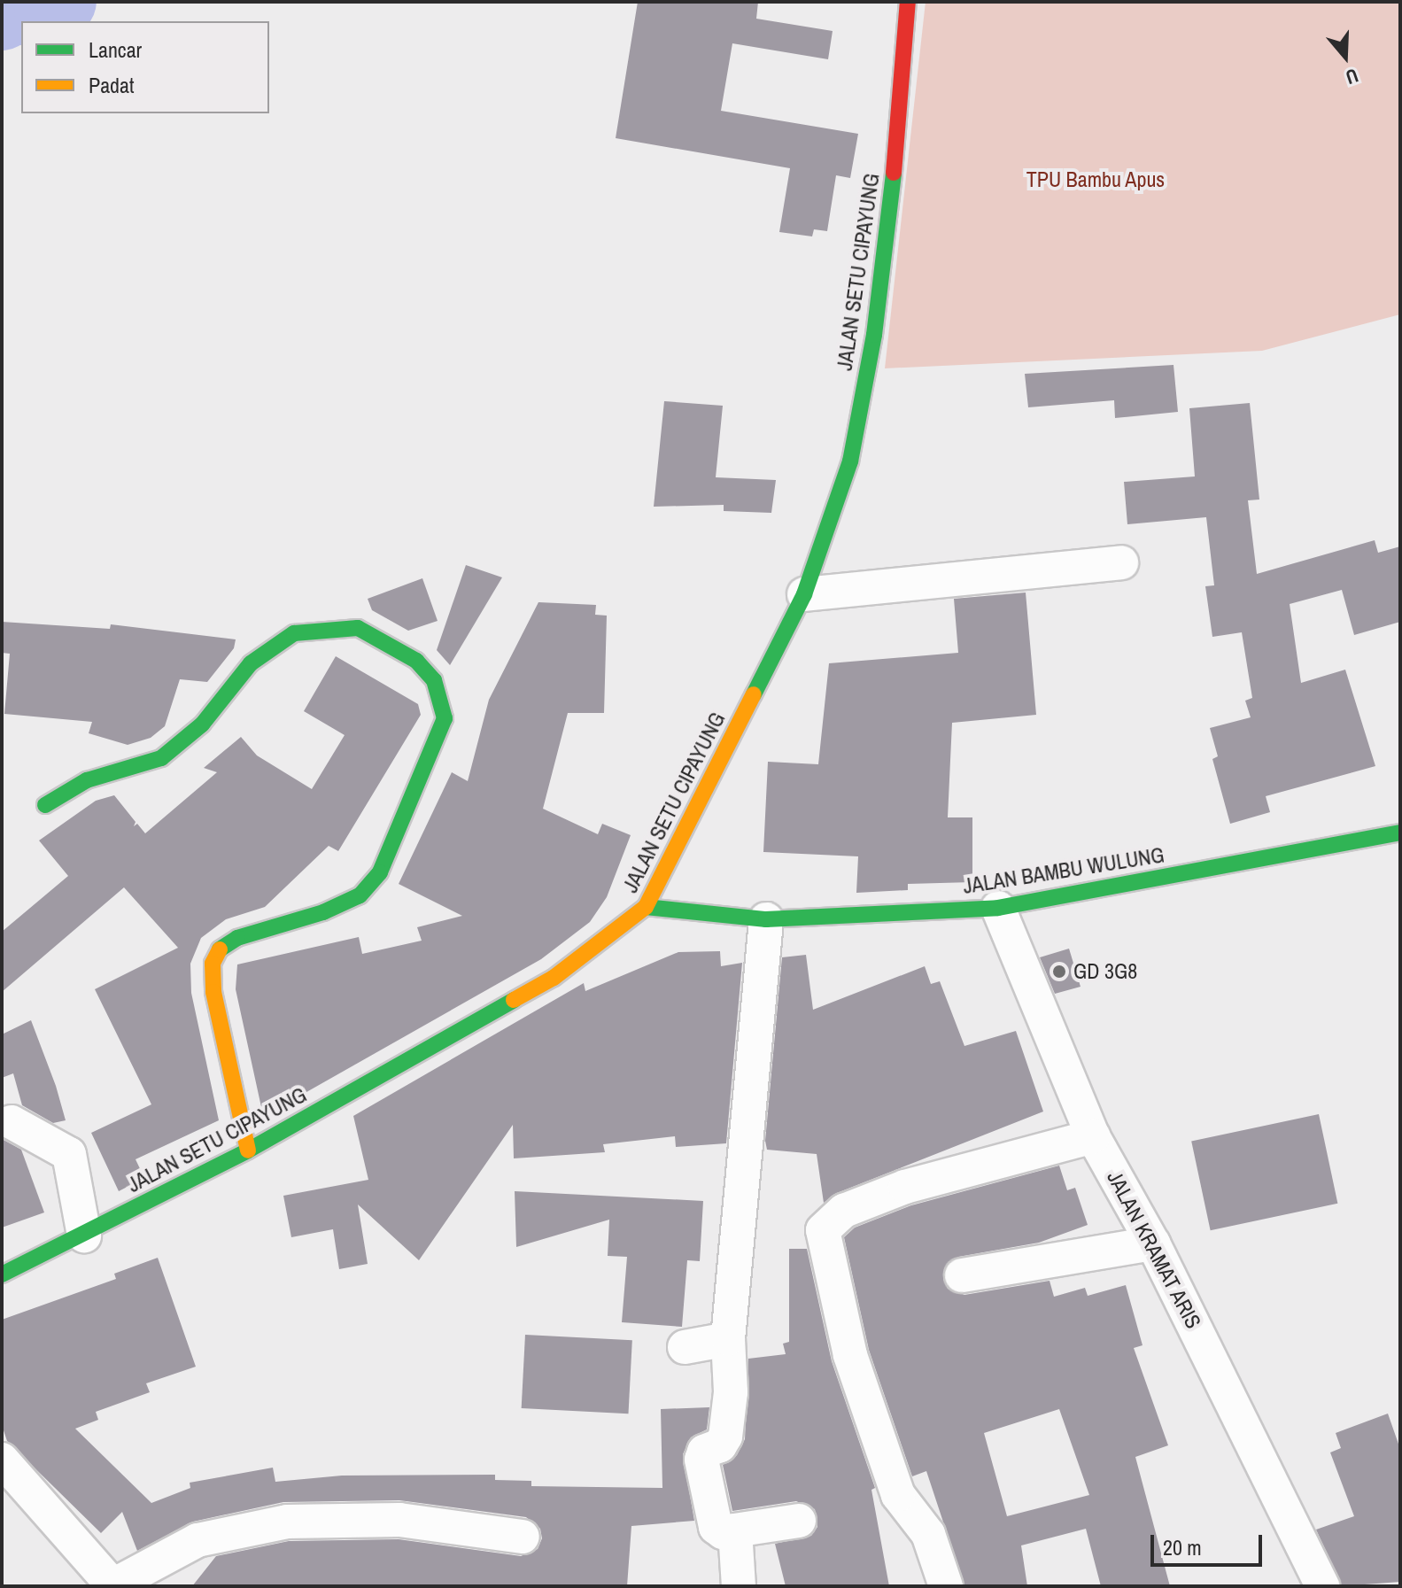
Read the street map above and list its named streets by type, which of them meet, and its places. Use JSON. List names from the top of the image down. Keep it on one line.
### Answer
{"streets":{"street":["JALAN SETU CIPAYUNG","JALAN BAMBU WULUNG","JALAN KRAMAT ARIS"]},"crossings":[["JALAN SETU CIPAYUNG","JALAN BAMBU WULUNG"],["JALAN BAMBU WULUNG","JALAN KRAMAT ARIS"]],"parks":["TPU Bambu Apus"],"places":["GD 3G8"],"legend":["Lancar","Padat"],"scale_bar":"20 m","north":"bottom"}
